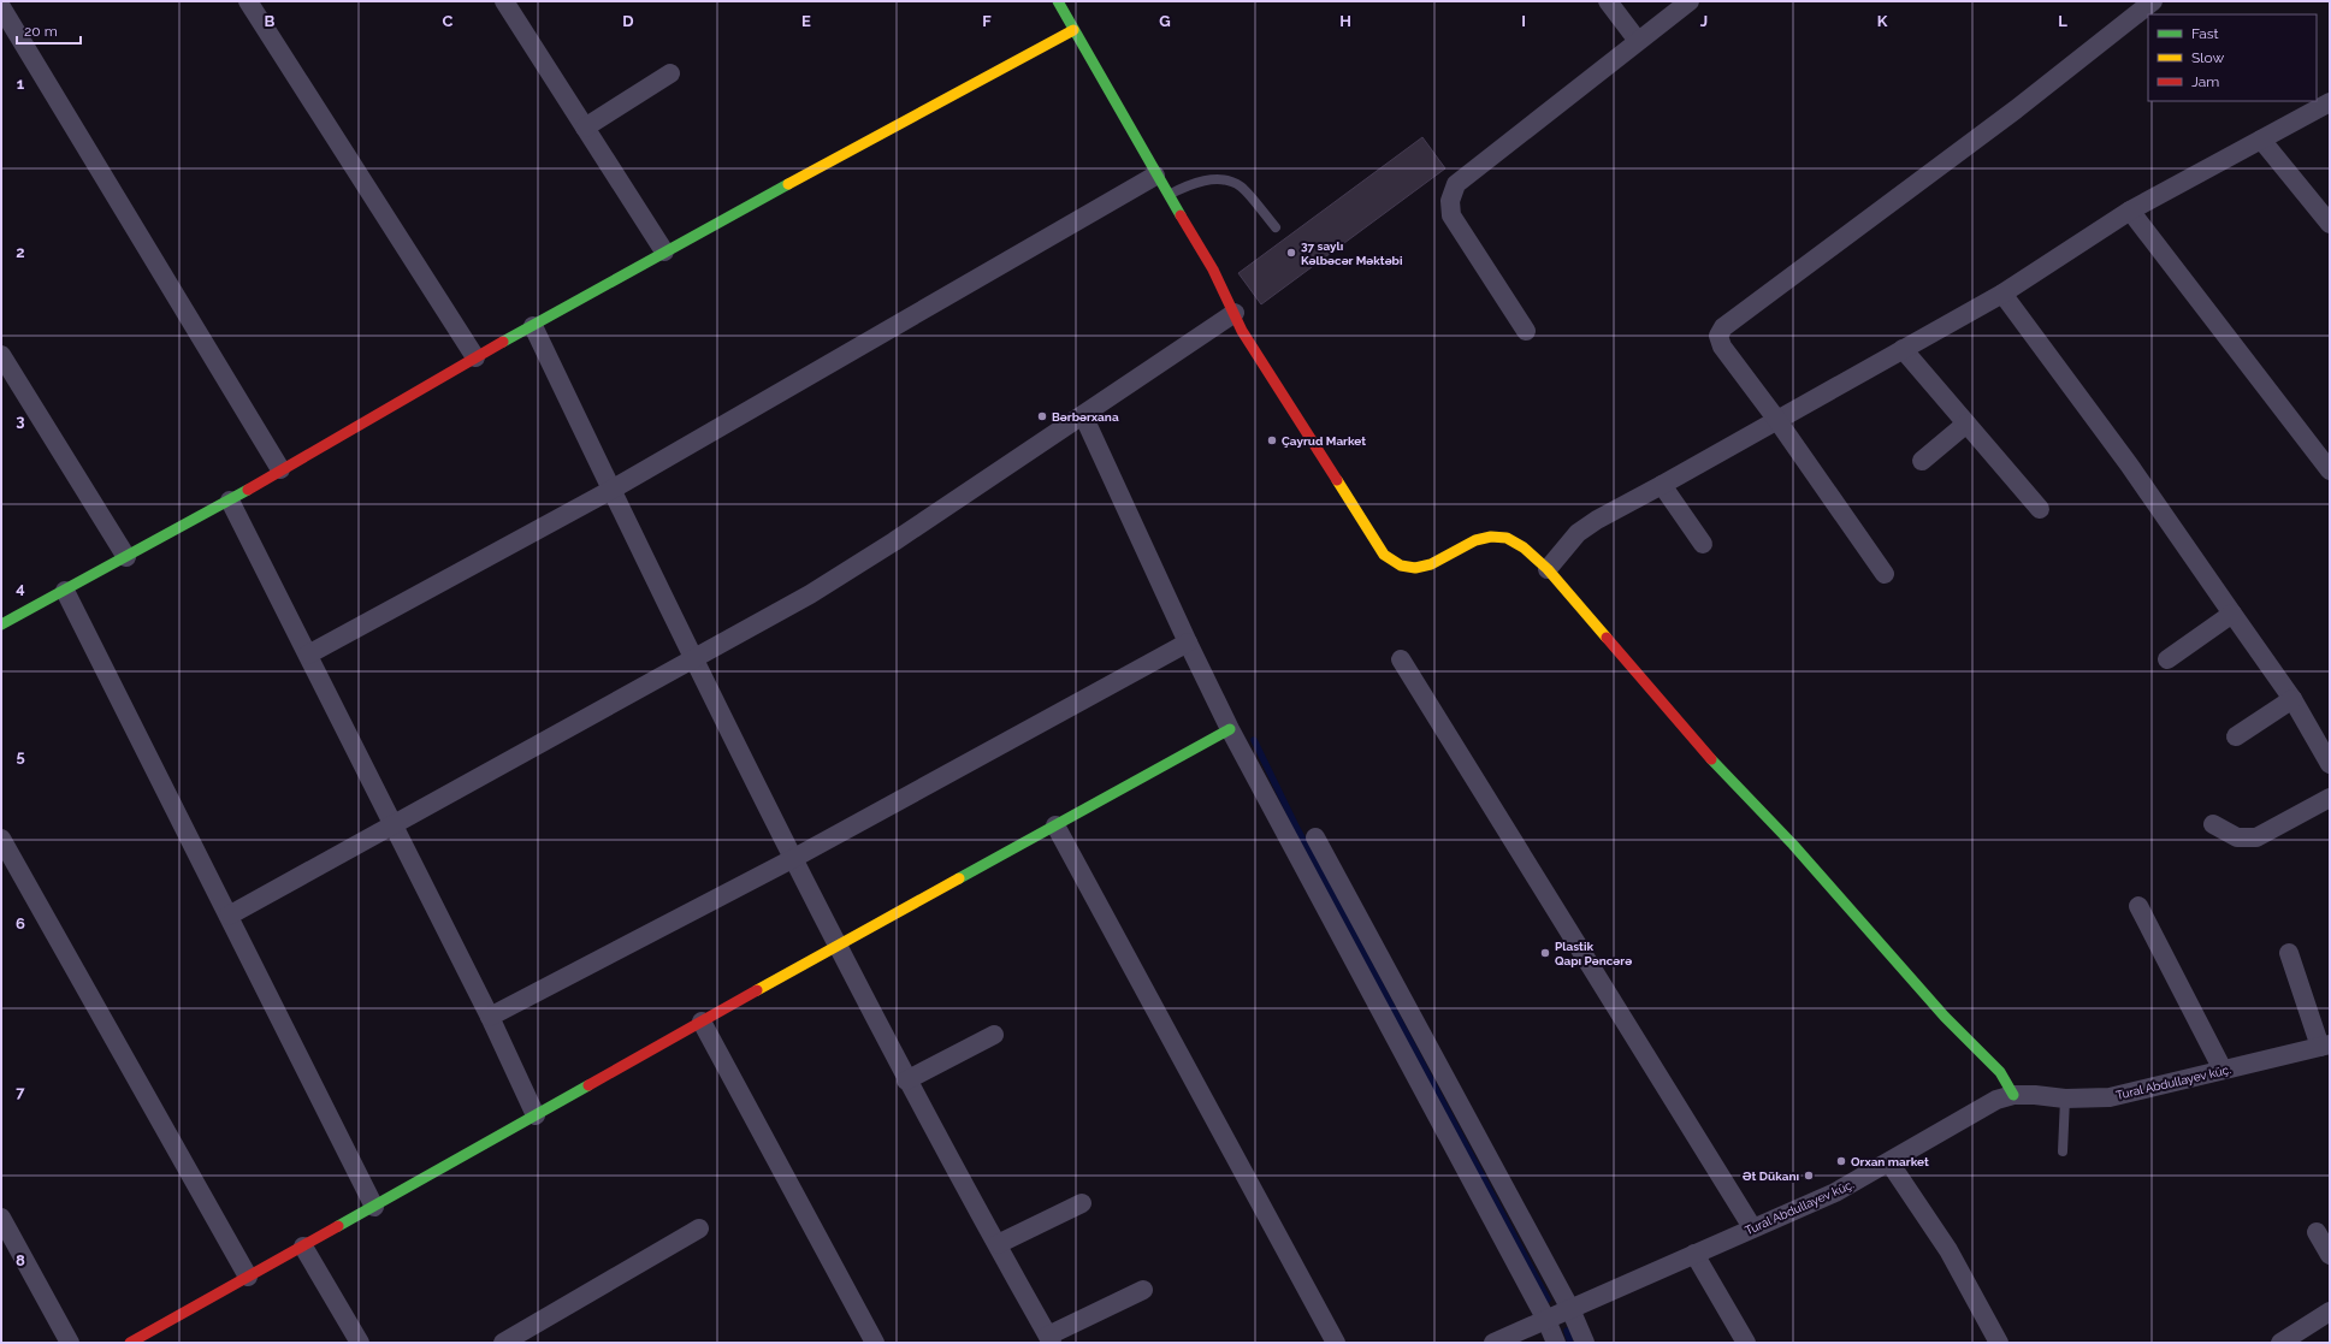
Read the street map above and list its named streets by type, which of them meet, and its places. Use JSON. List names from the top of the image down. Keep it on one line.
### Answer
{"streets":{"street":["Tural Abdullayev küç."]},"places":["37 saylı Kəlbəcər Məktəbi","Bərbərxana","Çayrud Market","Plastik Qapı Pəncərə","Orxan market","Ət Dükanı"],"legend":["Fast","Slow","Jam"],"scale_bar":"20 m","grid":{"columns":["B","C","D","E","F","G","H","I","J","K","L"],"rows":["1","2","3","4","5","6","7","8"]}}
